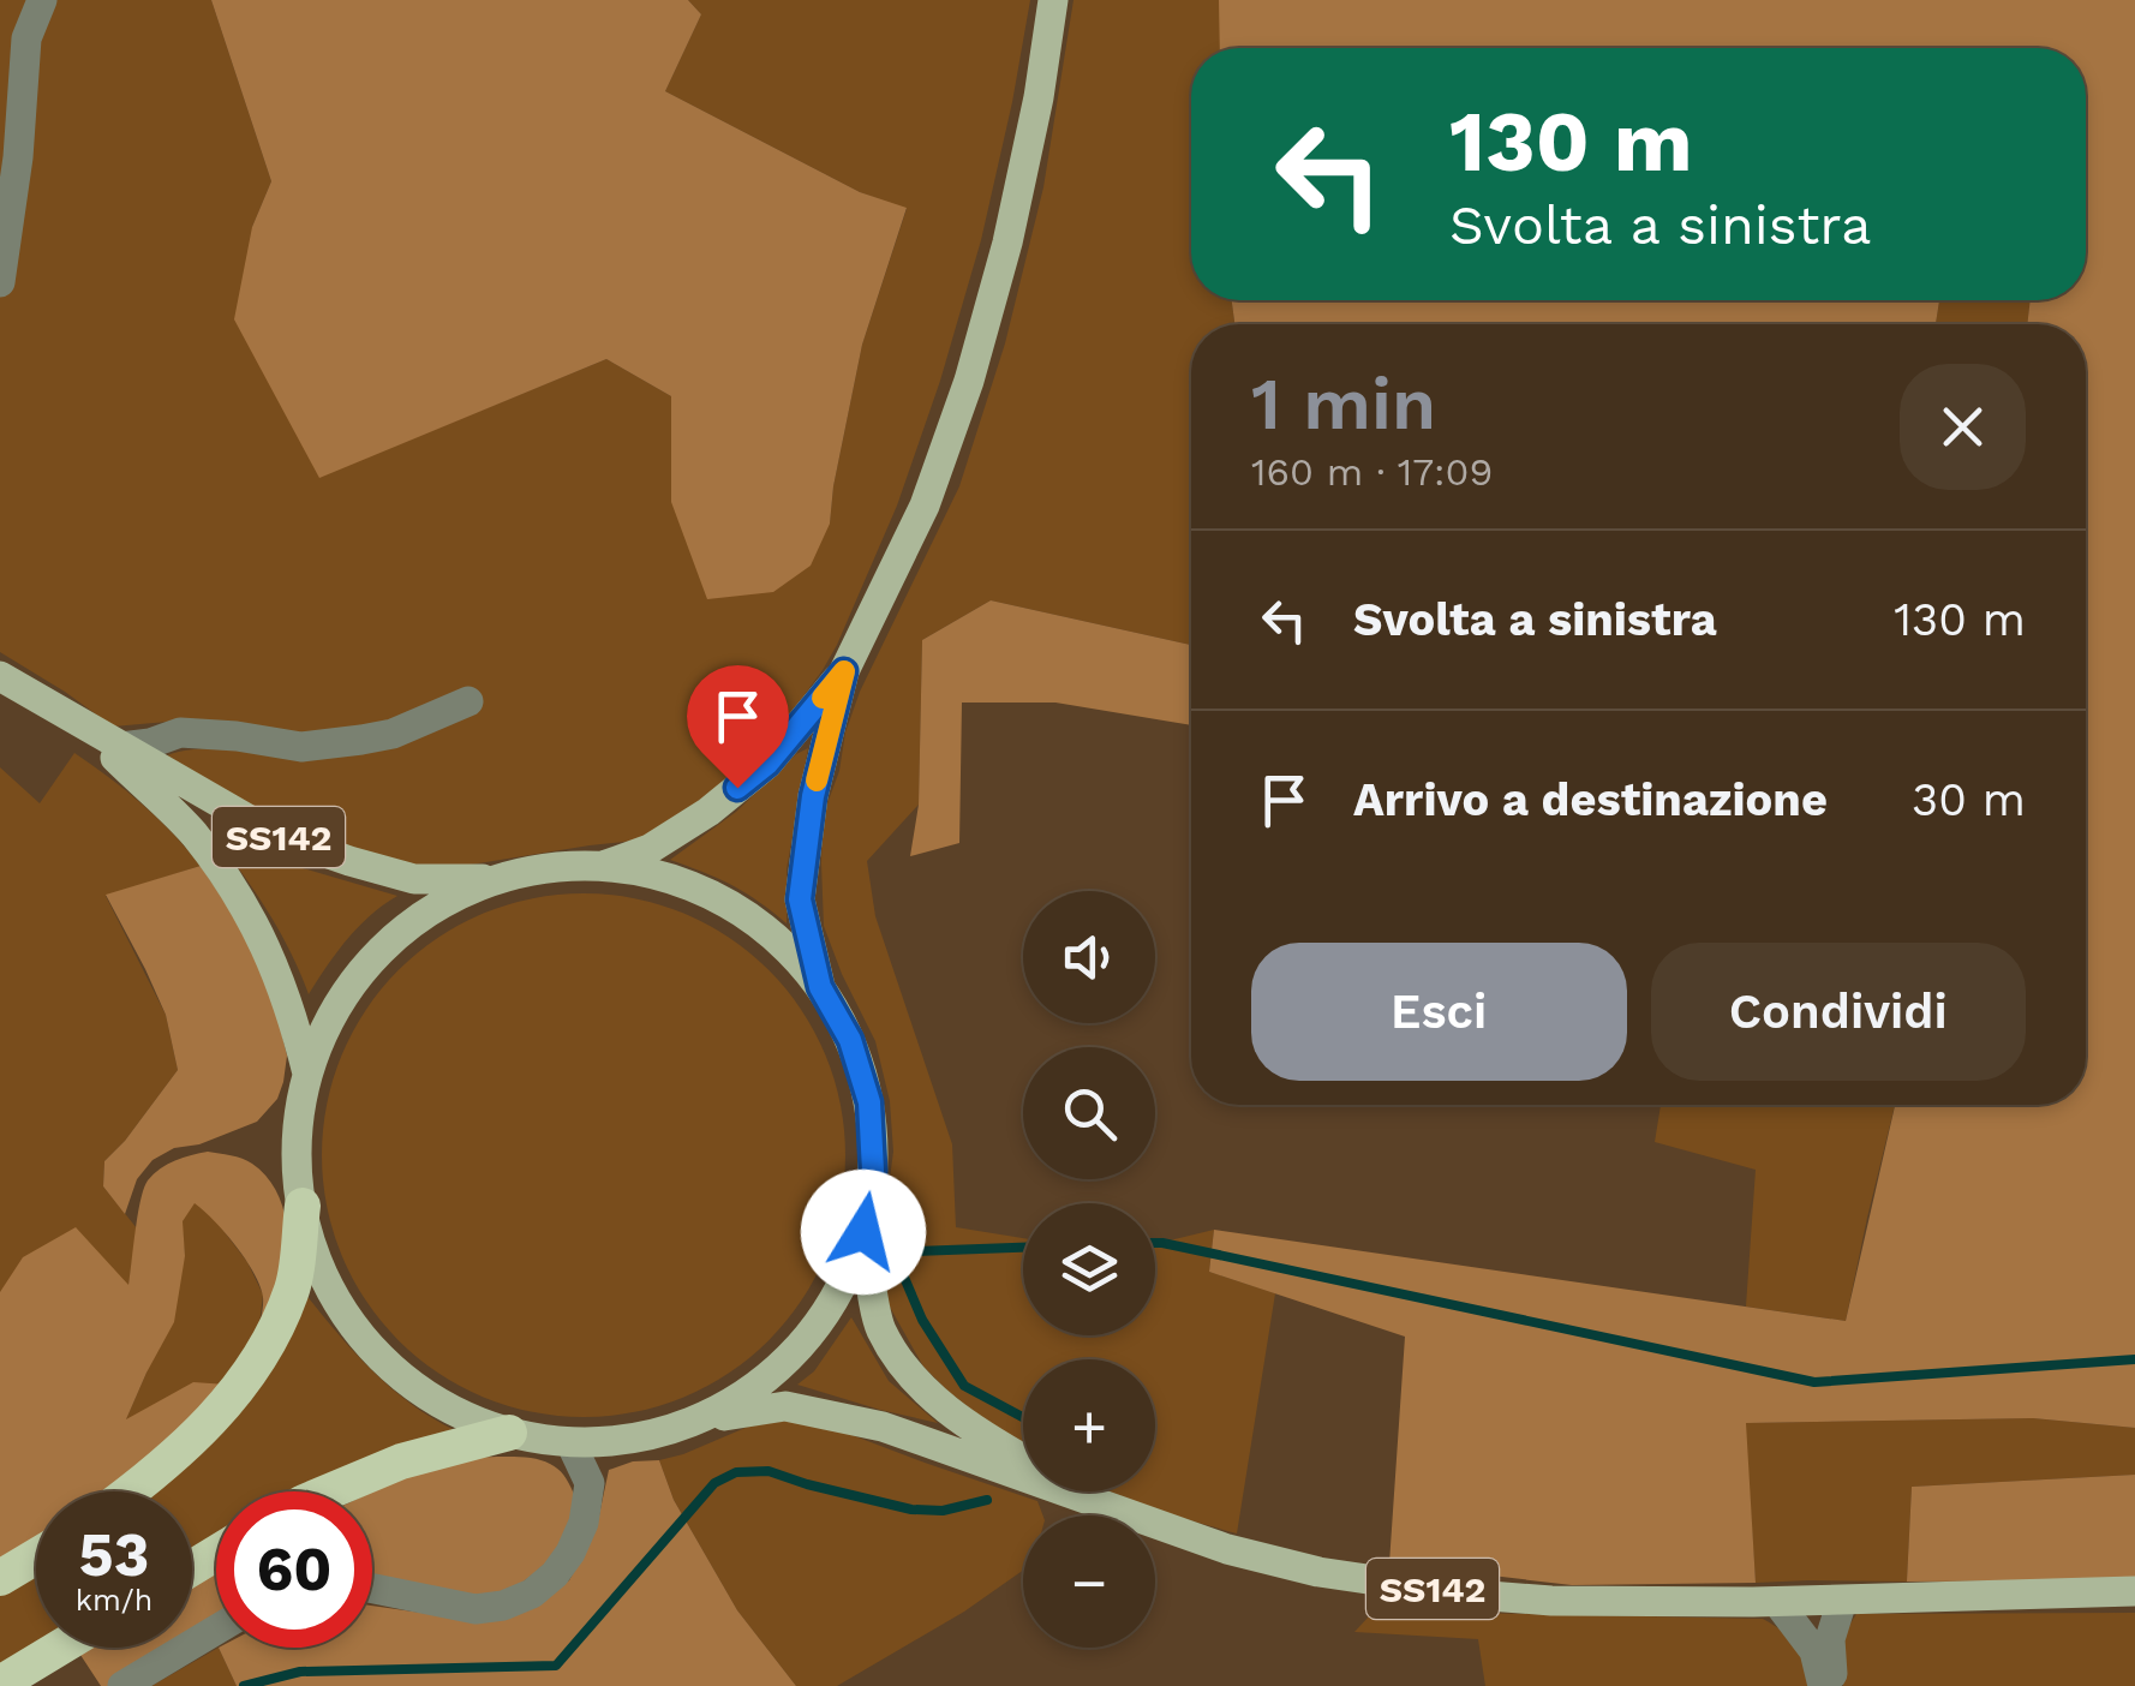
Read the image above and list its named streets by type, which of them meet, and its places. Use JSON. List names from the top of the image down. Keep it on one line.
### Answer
{"streets":{"main road":["SS142"]},"page":{"turn":["130 m","Svolta a sinistra"],"heading":["1 min","160 m · 17:09"],"list":[{"name":"Svolta a sinistra","value":"130 m"},{"name":"Arrivo a destinazione","value":"30 m"}],"map_buttons":["+","−"],"buttons":["Esci","Condividi"],"speed":"53 km/h","limit":"60"}}
